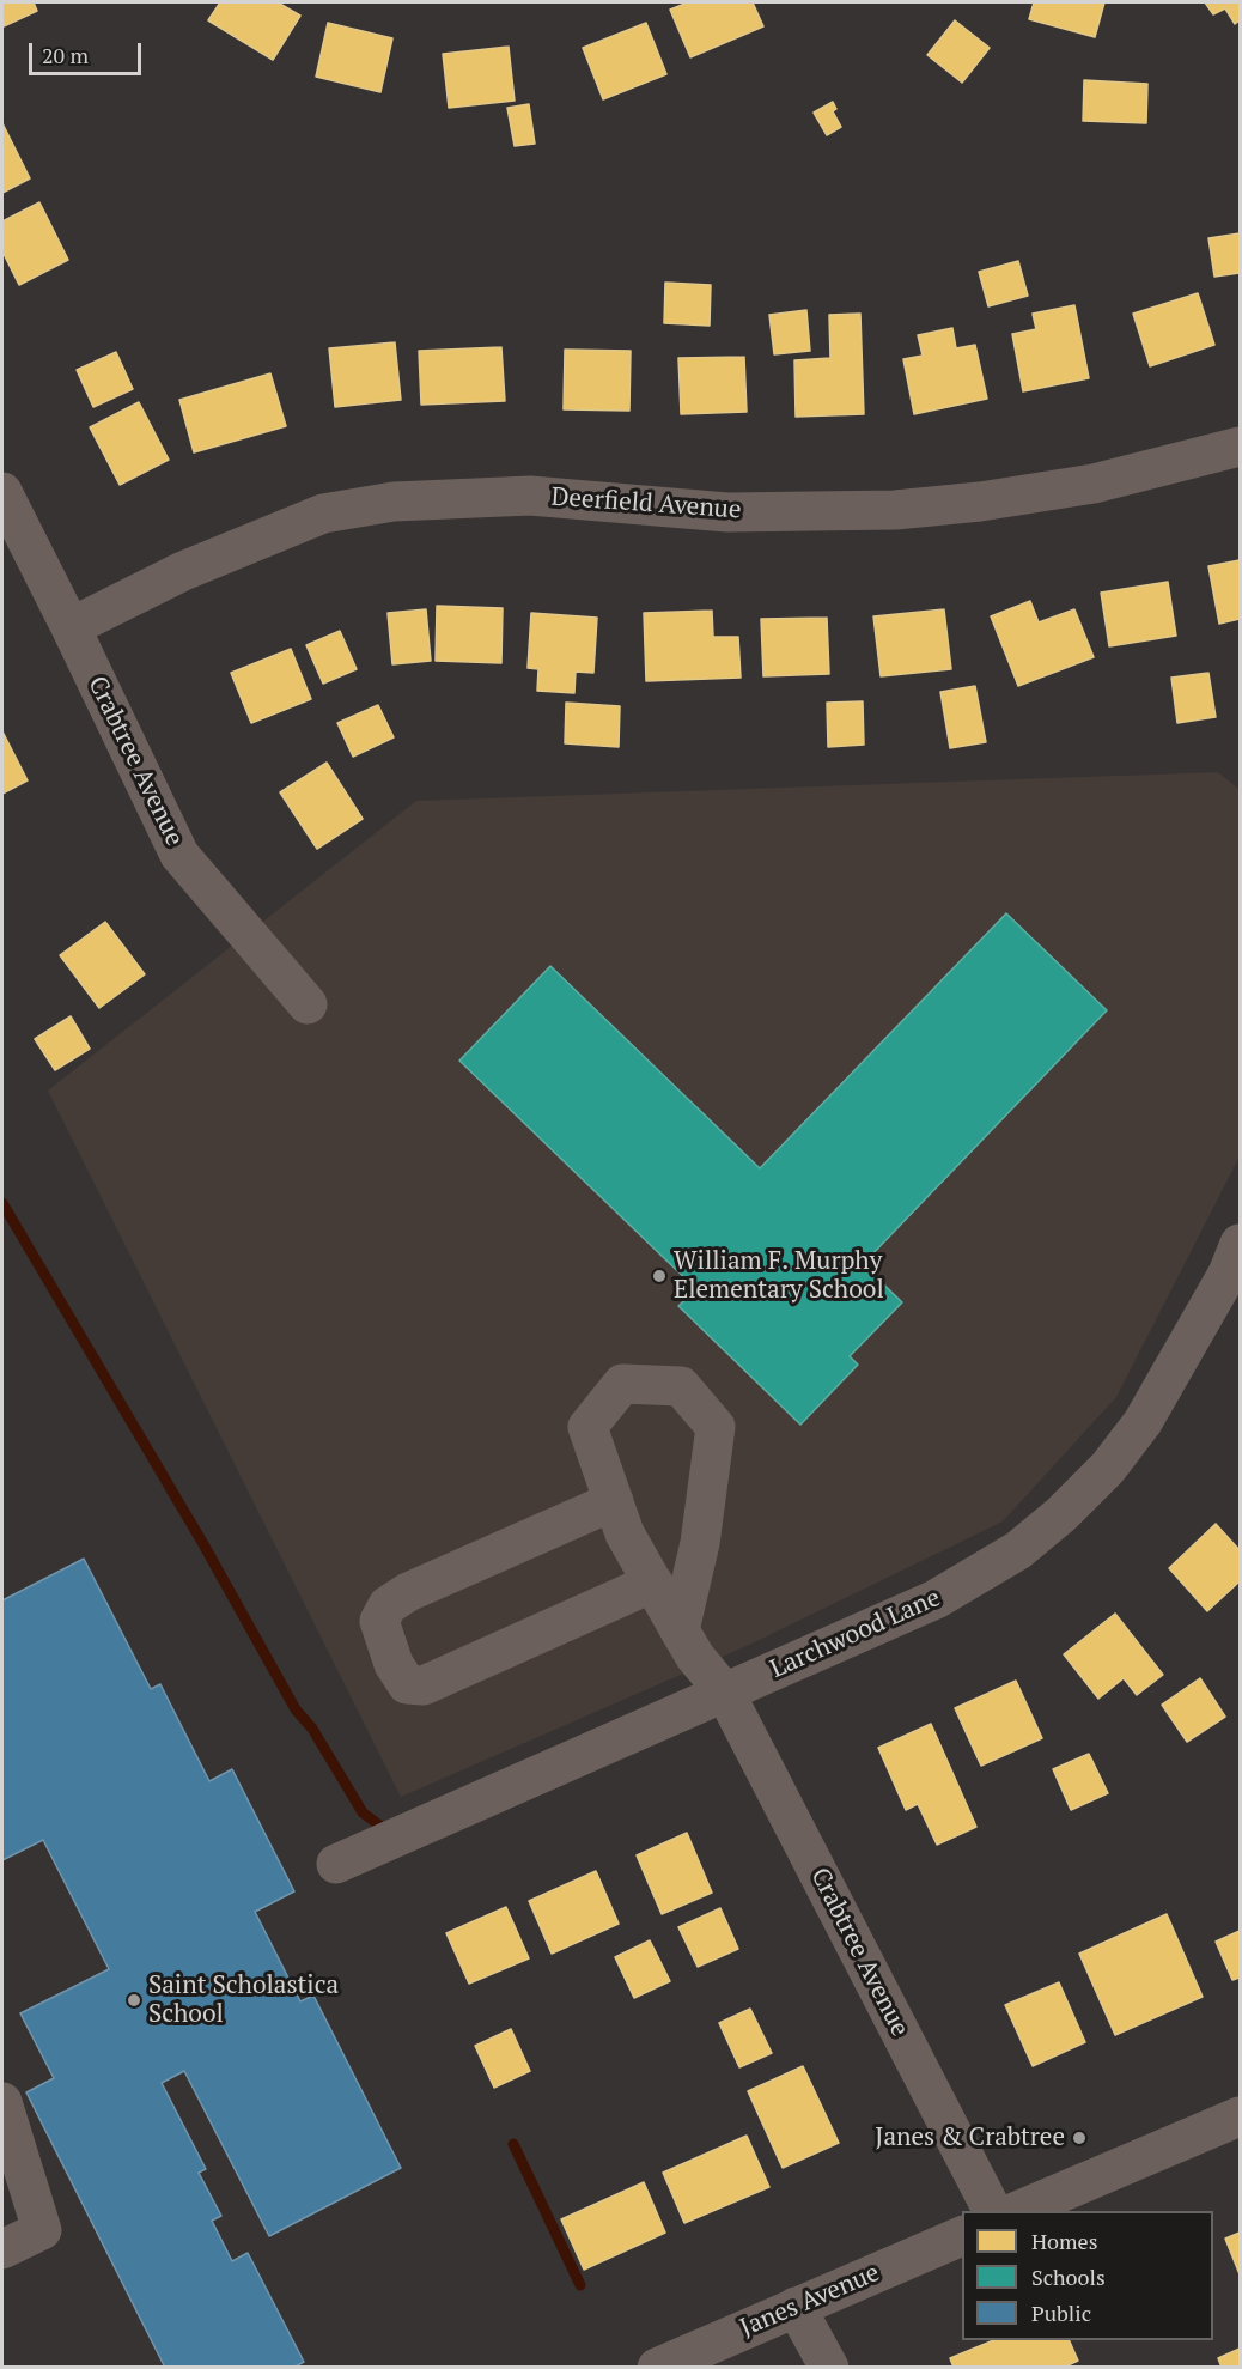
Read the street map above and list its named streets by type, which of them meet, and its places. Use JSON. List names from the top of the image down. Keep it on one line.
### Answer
{"streets":{"street":["Deerfield Avenue","Crabtree Avenue","Larchwood Lane","Janes Avenue"]},"crossings":[["Deerfield Avenue","Crabtree Avenue"],["Crabtree Avenue","Larchwood Lane"]],"places":["William F. Murphy Elementary School","Saint Scholastica School","Janes & Crabtree"],"legend":["Homes","Schools","Public"],"scale_bar":"20 m"}
